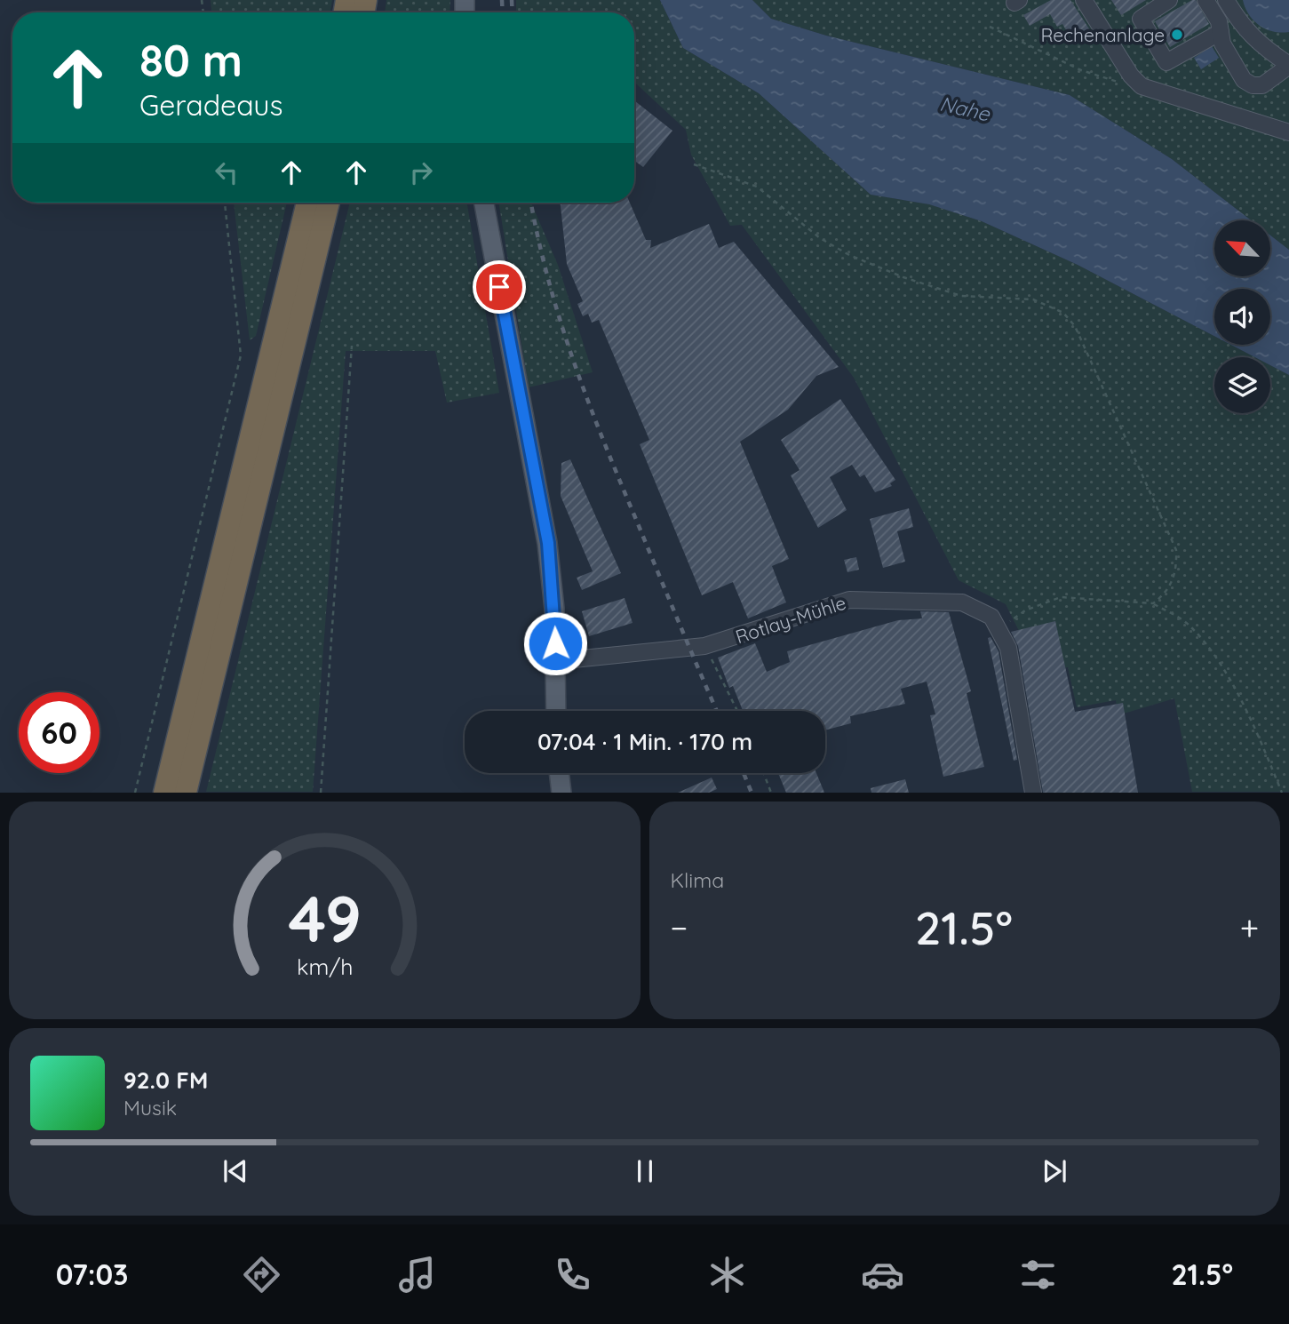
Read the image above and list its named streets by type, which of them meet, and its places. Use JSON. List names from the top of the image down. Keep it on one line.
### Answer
{"streets":{"street":["Rotlay-Mühle"]},"water":["Nahe"],"places":["Rechenanlage"],"north":"top left","page":{"turn":["80 m","Geradeaus"],"limit":"60","trip":"07:04 · 1 Min. · 170 m","tile":"Klima","heat":["−","21.5°","+"],"song":["92.0 FM","Musik"],"tabs":["07:03","21.5°"],"gauge":["49","km/h"]}}
